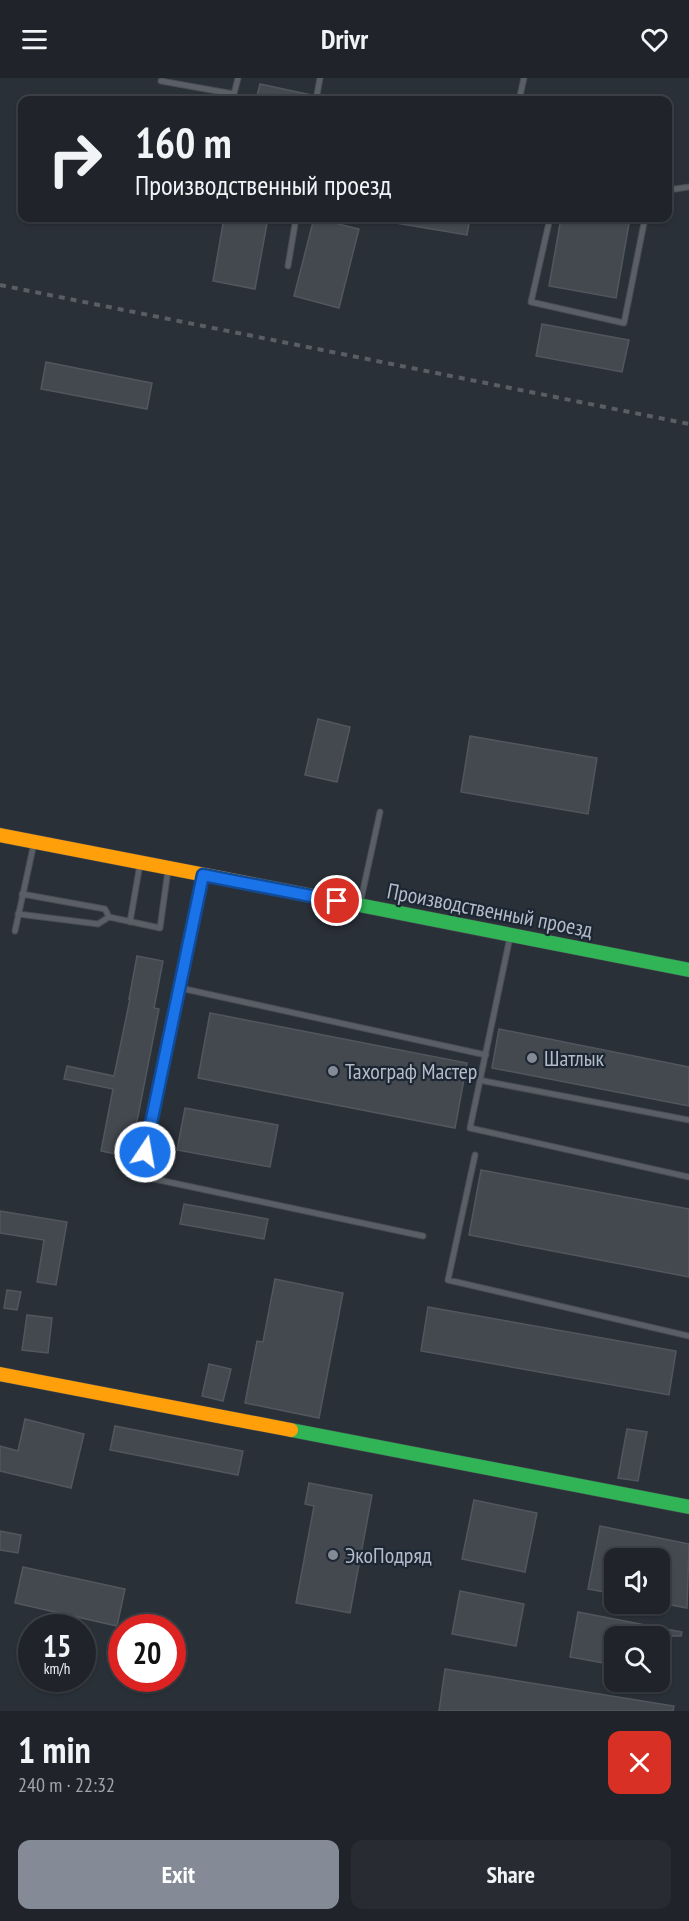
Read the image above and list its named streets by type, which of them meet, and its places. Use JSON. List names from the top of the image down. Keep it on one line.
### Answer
{"streets":{"street":["Производственный проезд"]},"places":["Шатлык","Тахограф Мастер","ЭкоПодряд"],"page":{"header":"Drivr","turn":["160 m","Производственный проезд"],"speed":"15 km/h","limit":"20","heading":["1 min","240 m · 22:32"],"buttons":["Exit","Share"]}}
